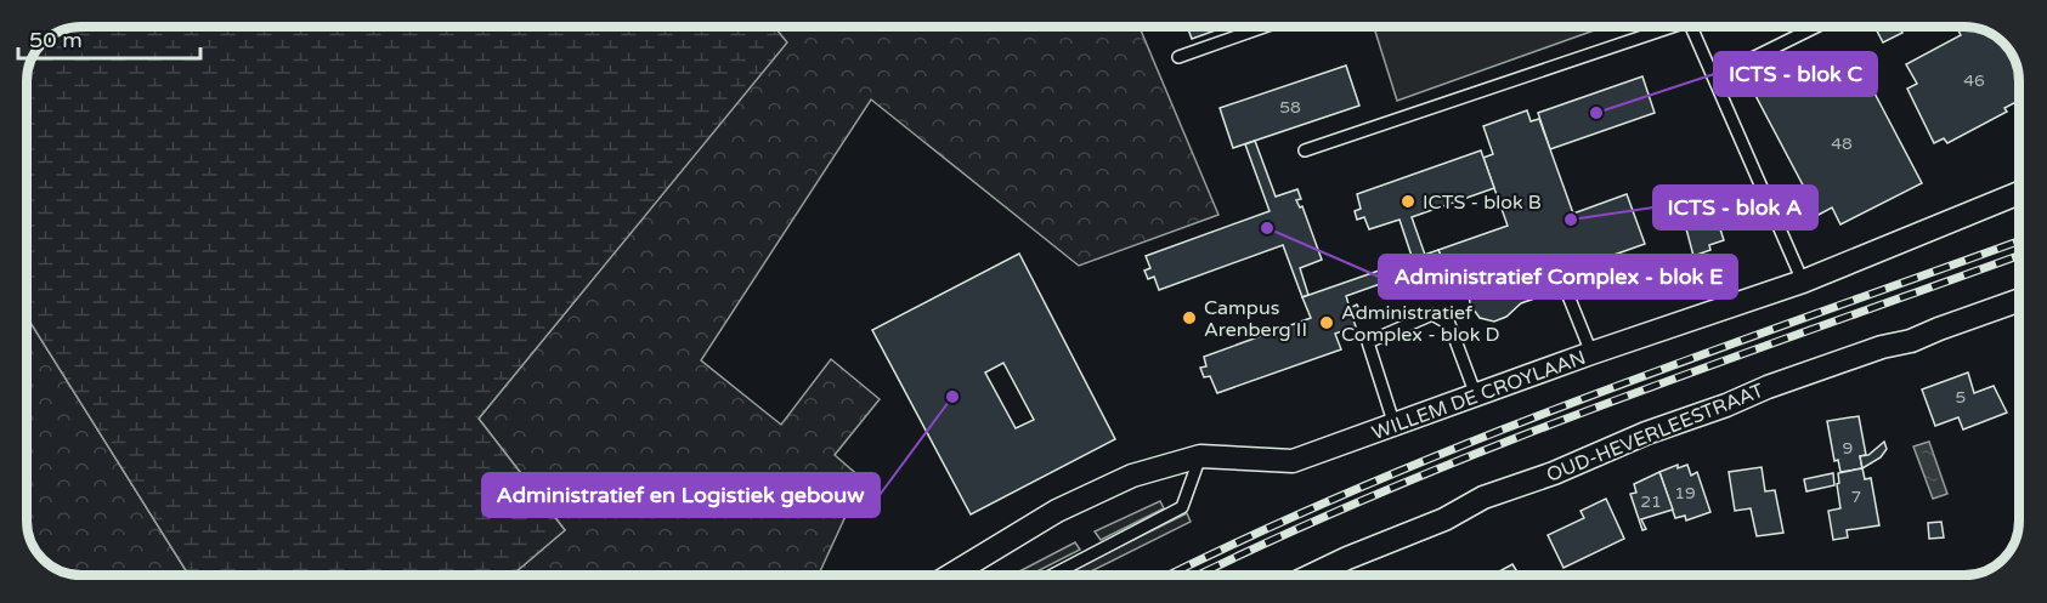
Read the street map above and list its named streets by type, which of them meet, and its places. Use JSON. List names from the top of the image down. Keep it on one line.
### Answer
{"streets":{"street":["WILLEM DE CROYLAAN","OUD-HEVERLEESTRAAT"]},"places":["ICTS - blok C","ICTS - blok B","ICTS - blok A","Administratief Complex - blok E","Campus Arenberg II","Administratief Complex - blok D","Administratief en Logistiek gebouw"],"house_numbers":["46","58","48","5","9","19","7","21"],"scale_bar":"50 m"}
